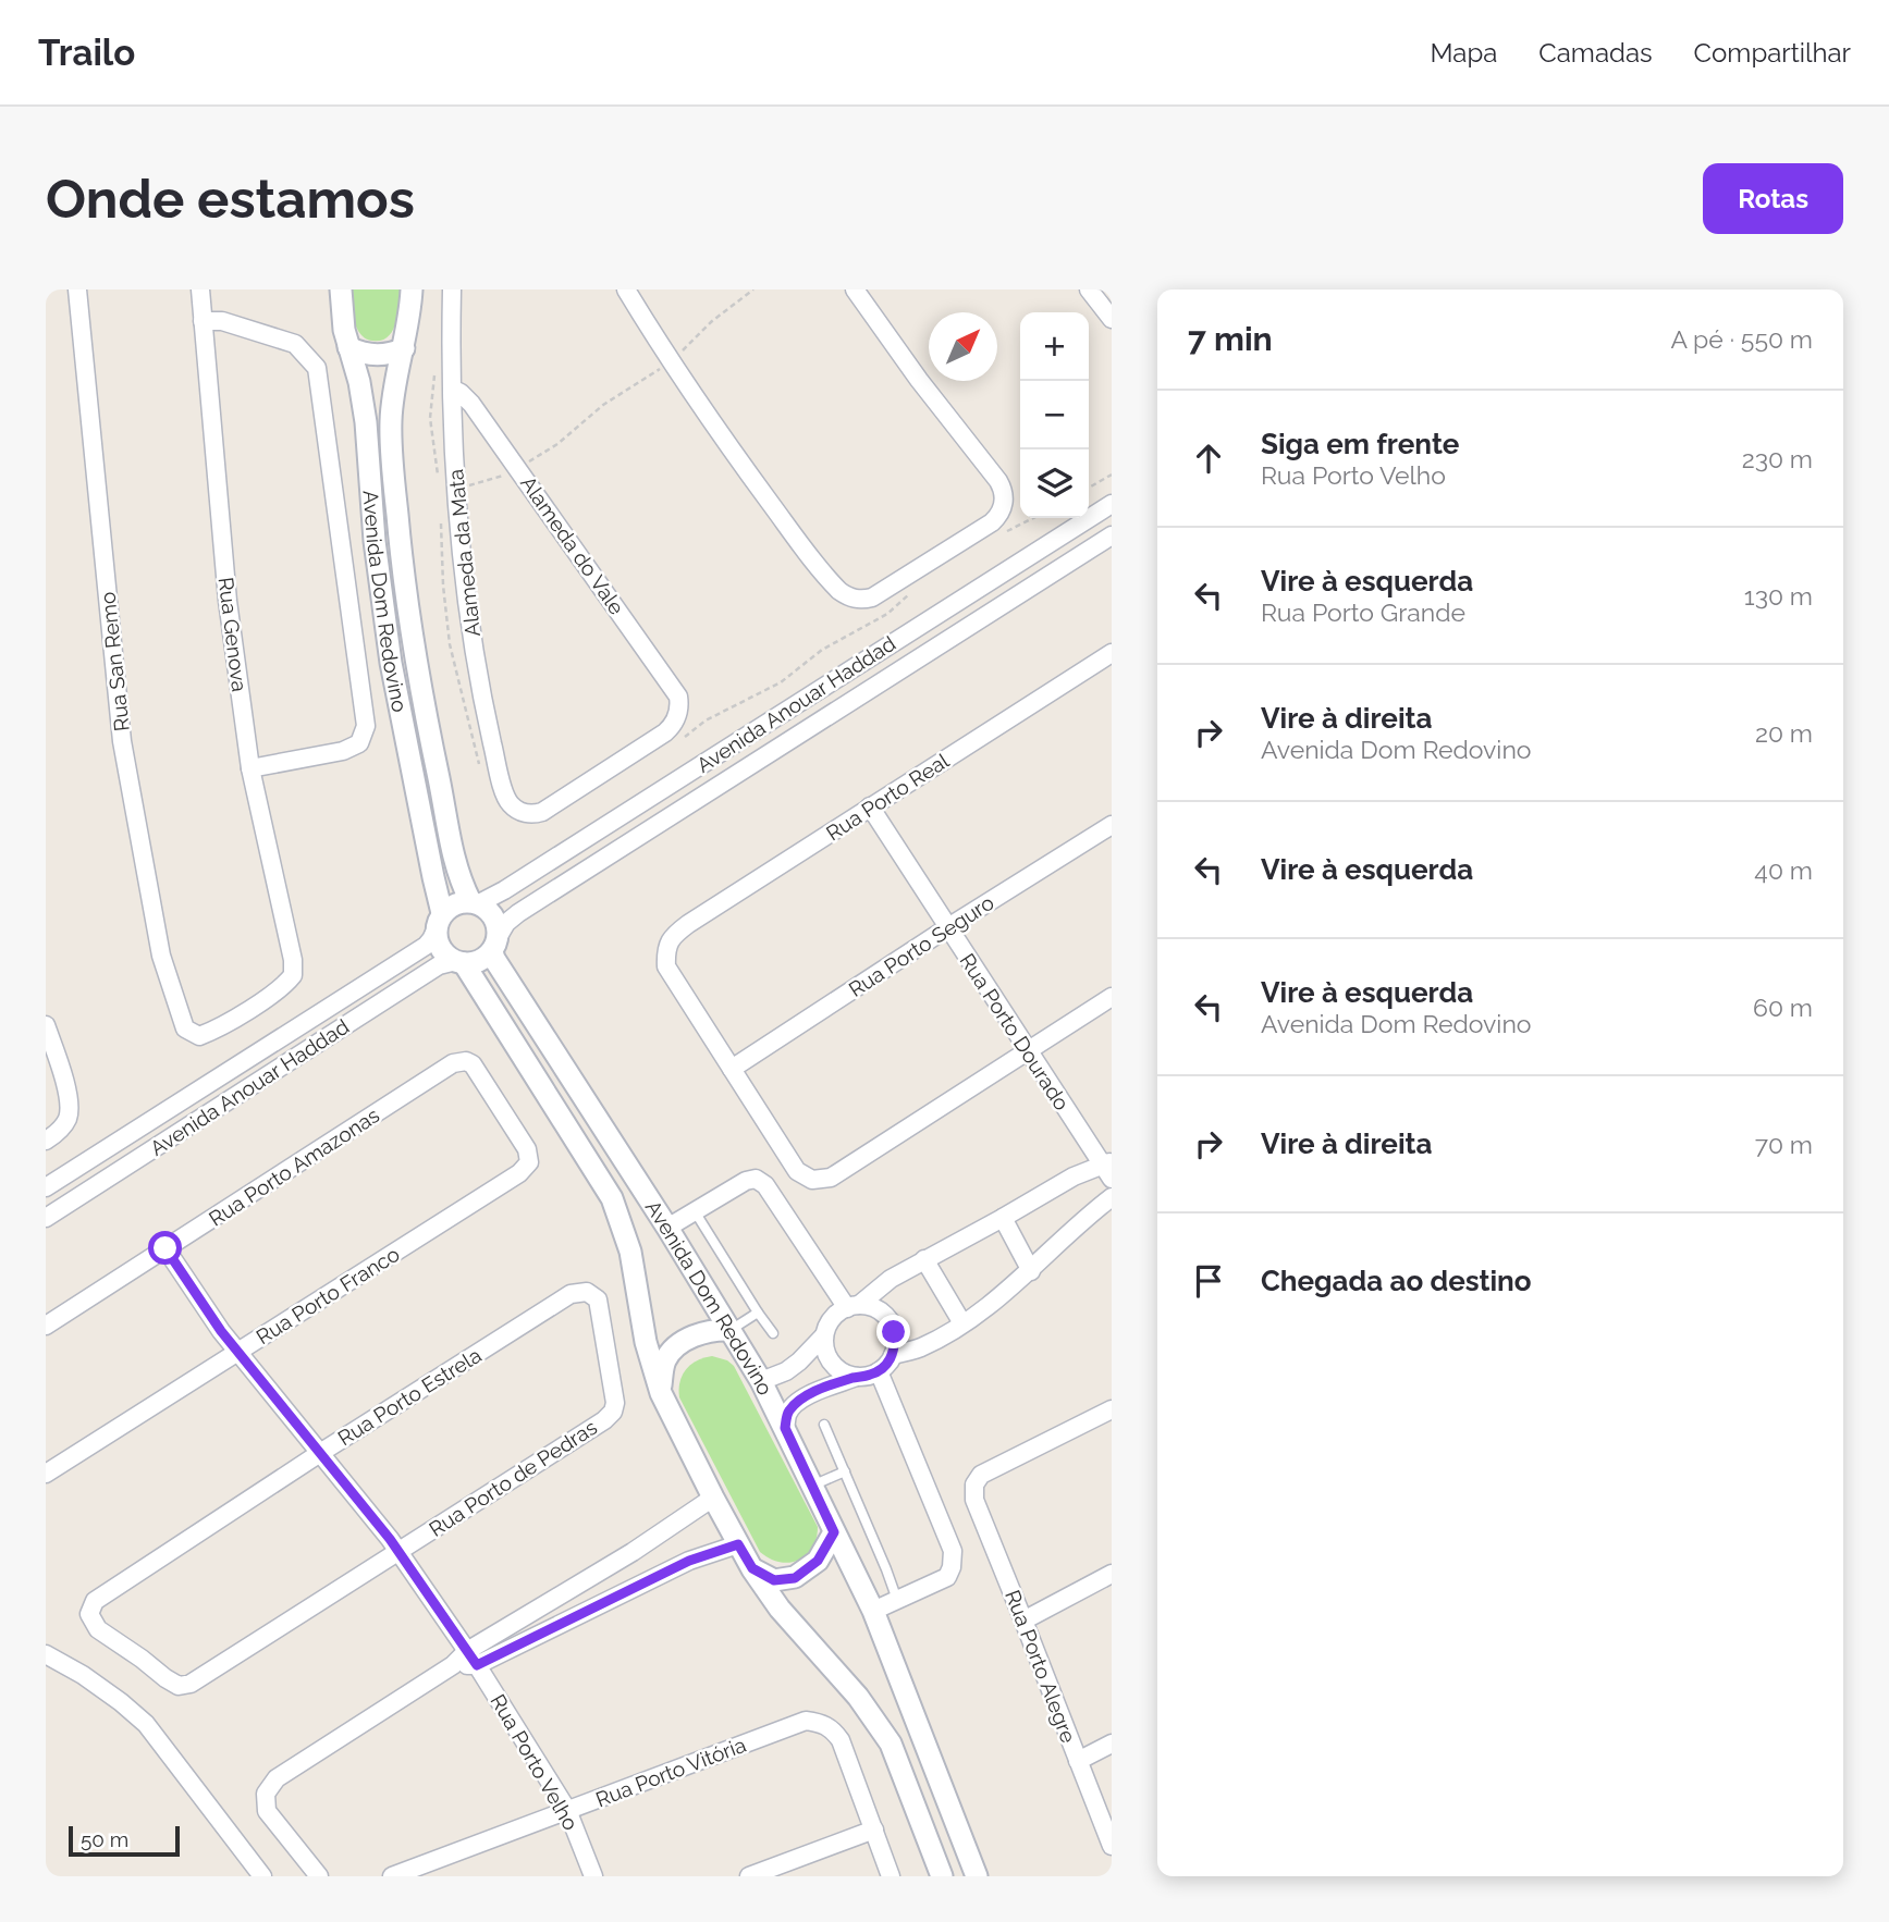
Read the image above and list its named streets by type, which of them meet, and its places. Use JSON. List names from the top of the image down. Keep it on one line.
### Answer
{"streets":{"street":["Alameda do Vale","Alameda da Mata","Avenida Dom Redovino","Rua Genova","Rua San Remo","Avenida Anouar Haddad","Rua Porto Real","Rua Porto Seguro","Rua Porto Dourado","Rua Porto Amazonas","Rua Porto Franco","Rua Porto Estrela","Rua Porto de Pedras","Rua Porto Alegre","Rua Porto Velho","Rua Porto Vitória"]},"crossings":[["Alameda do Vale","Alameda da Mata"],["Avenida Dom Redovino","Avenida Anouar Haddad"],["Rua Genova","Rua San Remo"],["Rua Porto Real","Rua Porto Seguro"],["Rua Porto Real","Rua Porto Dourado"],["Rua Porto Seguro","Rua Porto Dourado"],["Rua Porto Amazonas","Rua Porto Franco"],["Rua Porto Amazonas","Rua Porto Velho"],["Rua Porto Franco","Rua Porto Velho"],["Rua Porto Estrela","Rua Porto de Pedras"],["Rua Porto Estrela","Rua Porto Velho"],["Rua Porto de Pedras","Rua Porto Velho"],["Rua Porto Velho","Rua Porto Vitória"]],"scale_bar":"50 m","north":"top right","page":{"header":"Trailo","nav":["Mapa","Camadas","Compartilhar"],"buttons":"Rotas","title":"Onde estamos","heading":["7 min","A pé · 550 m"],"map_buttons":["+","−"],"list":[["Siga em frente","Rua Porto Velho","230 m"],["Vire à esquerda","Rua Porto Grande","130 m"],["Vire à direita","Avenida Dom Redovino","20 m"],["Vire à esquerda","40 m"],["Vire à esquerda","Avenida Dom Redovino","60 m"],["Vire à direita","70 m"],"Chegada ao destino"],"scale":"50 m"}}
